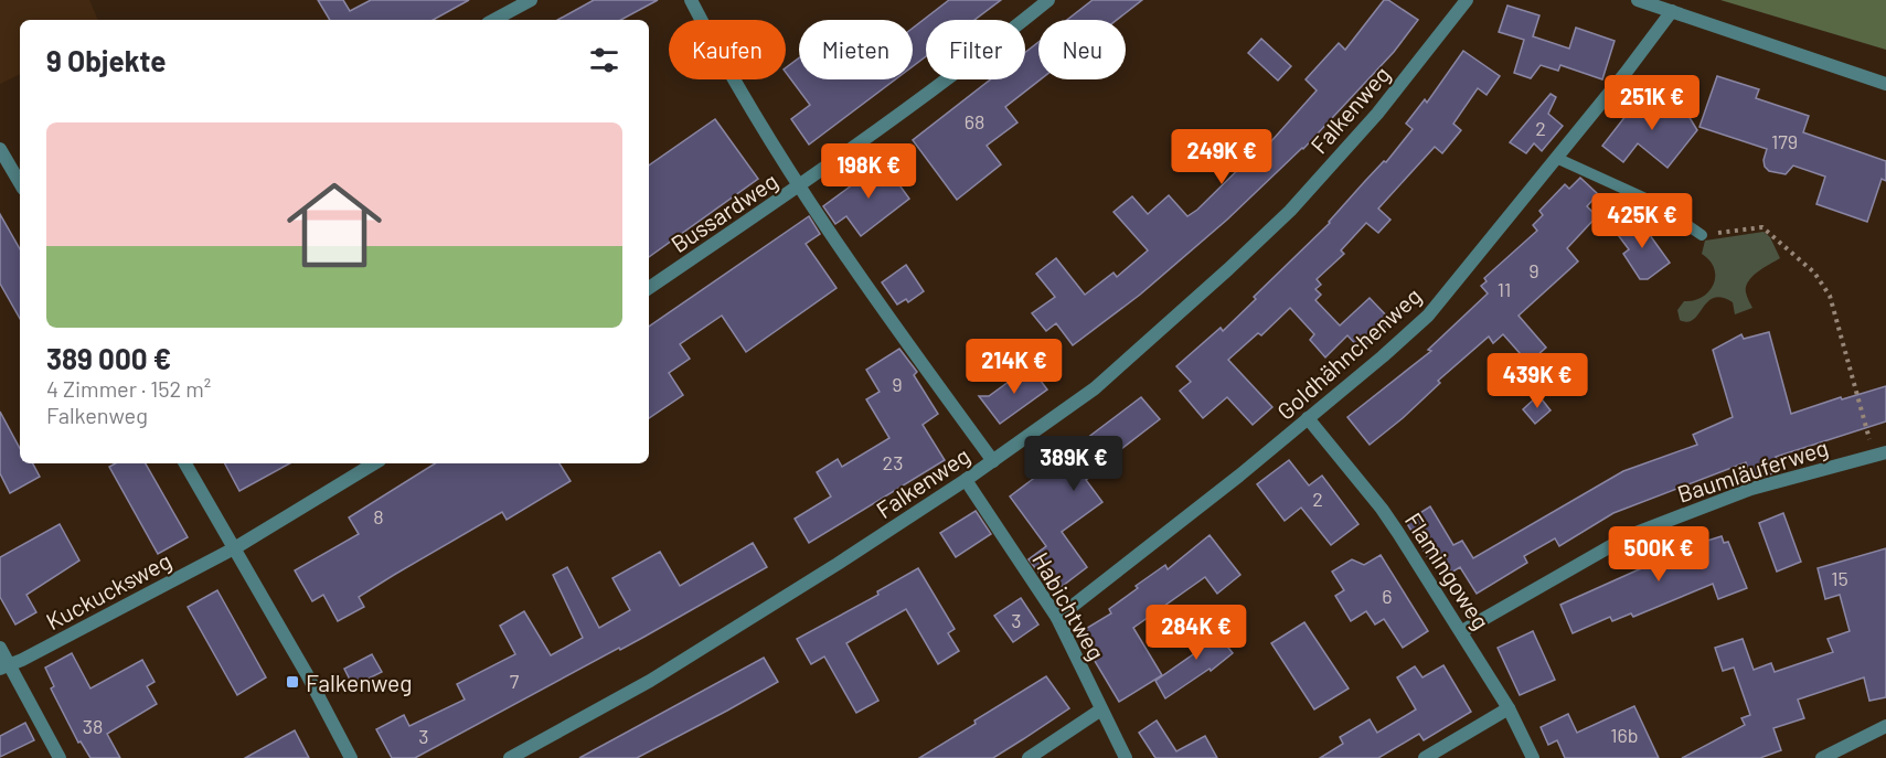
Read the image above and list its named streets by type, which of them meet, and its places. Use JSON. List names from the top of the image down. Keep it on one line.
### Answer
{"streets":{"street":["Falkenweg","Bussardweg","Goldhähnchenweg","Baumläuferweg","Flamingoweg","Kuckucksweg","Habichtweg"]},"crossings":[["Falkenweg","Habichtweg"],["Goldhähnchenweg","Flamingoweg"],["Goldhähnchenweg","Habichtweg"],["Baumläuferweg","Flamingoweg"]],"places":{"transit":["Falkenweg"]},"house_numbers":["68","2","179","9","11","9","23","2","8","15","6","3","7","38","16b","3"],"page":{"chip":["Kaufen","Mieten","Filter","Neu"],"heading":"9 Objekte","price":["251K €","249K €","198K €","425K €","214K €","439K €","389K €","500K €","284K €"],"list":[{"name":"389 000 €","note":"4 Zimmer · 152 m² · Falkenweg"}]}}
